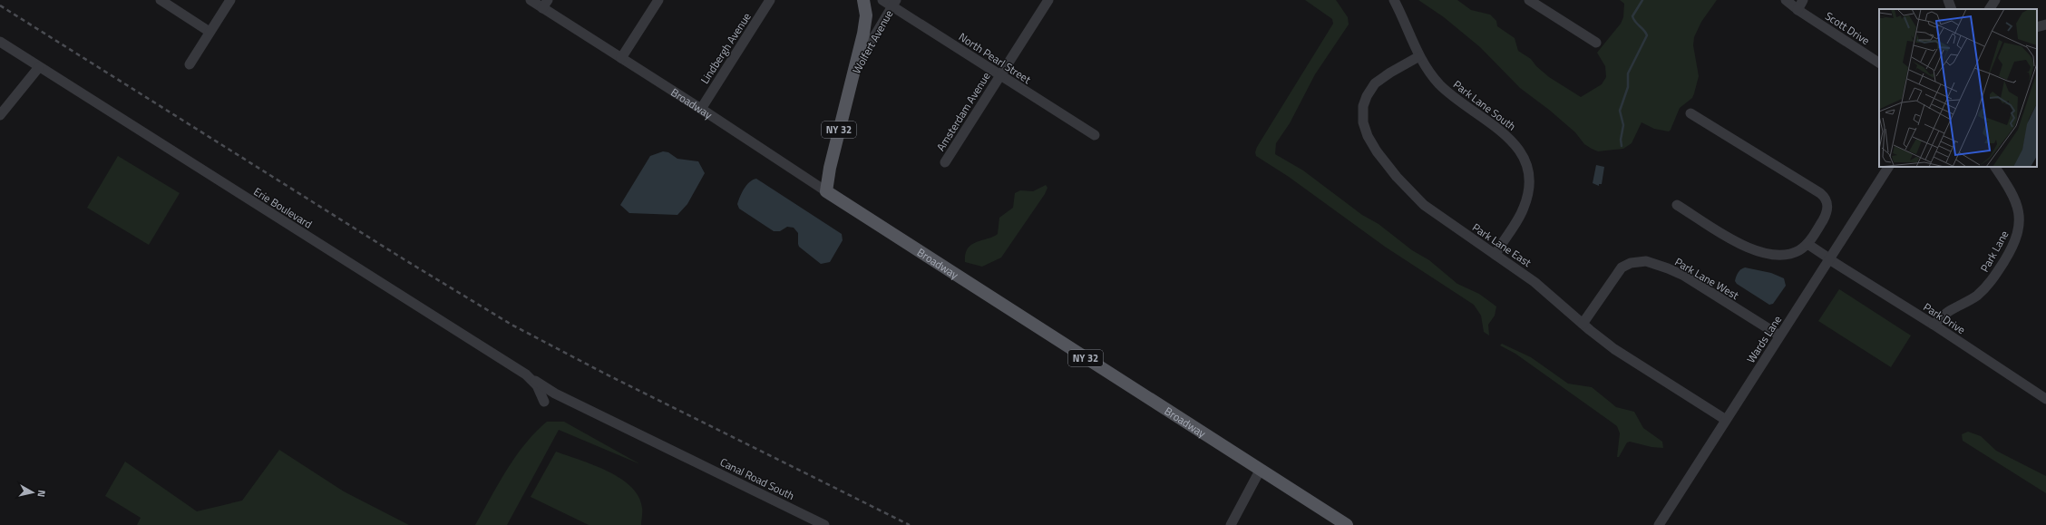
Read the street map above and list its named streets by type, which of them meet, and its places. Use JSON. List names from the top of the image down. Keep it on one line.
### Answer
{"streets":{"main road":["Wolfert Avenue","Broadway","NY 32"],"street":["Scott Drive","Lindbergh Avenue","North Pearl Street","Park Lane South","Amsterdam Avenue","Erie Boulevard","Park Lane East","Park Lane","Park Lane West","Park Drive","Wards Lane","Canal Road South"]},"crossings":[["Wolfert Avenue","North Pearl Street"],["Wolfert Avenue","Broadway"],["Wolfert Avenue","NY 32"],["Lindbergh Avenue","Broadway"],["North Pearl Street","Amsterdam Avenue"],["Park Lane South","Park Lane East"],["Erie Boulevard","Canal Road South"],["Park Lane East","Park Lane West"],["Park Lane East","Wards Lane"],["Park Lane","Park Drive"],["Park Lane West","Wards Lane"],["Park Drive","Wards Lane"]],"north":"right"}
